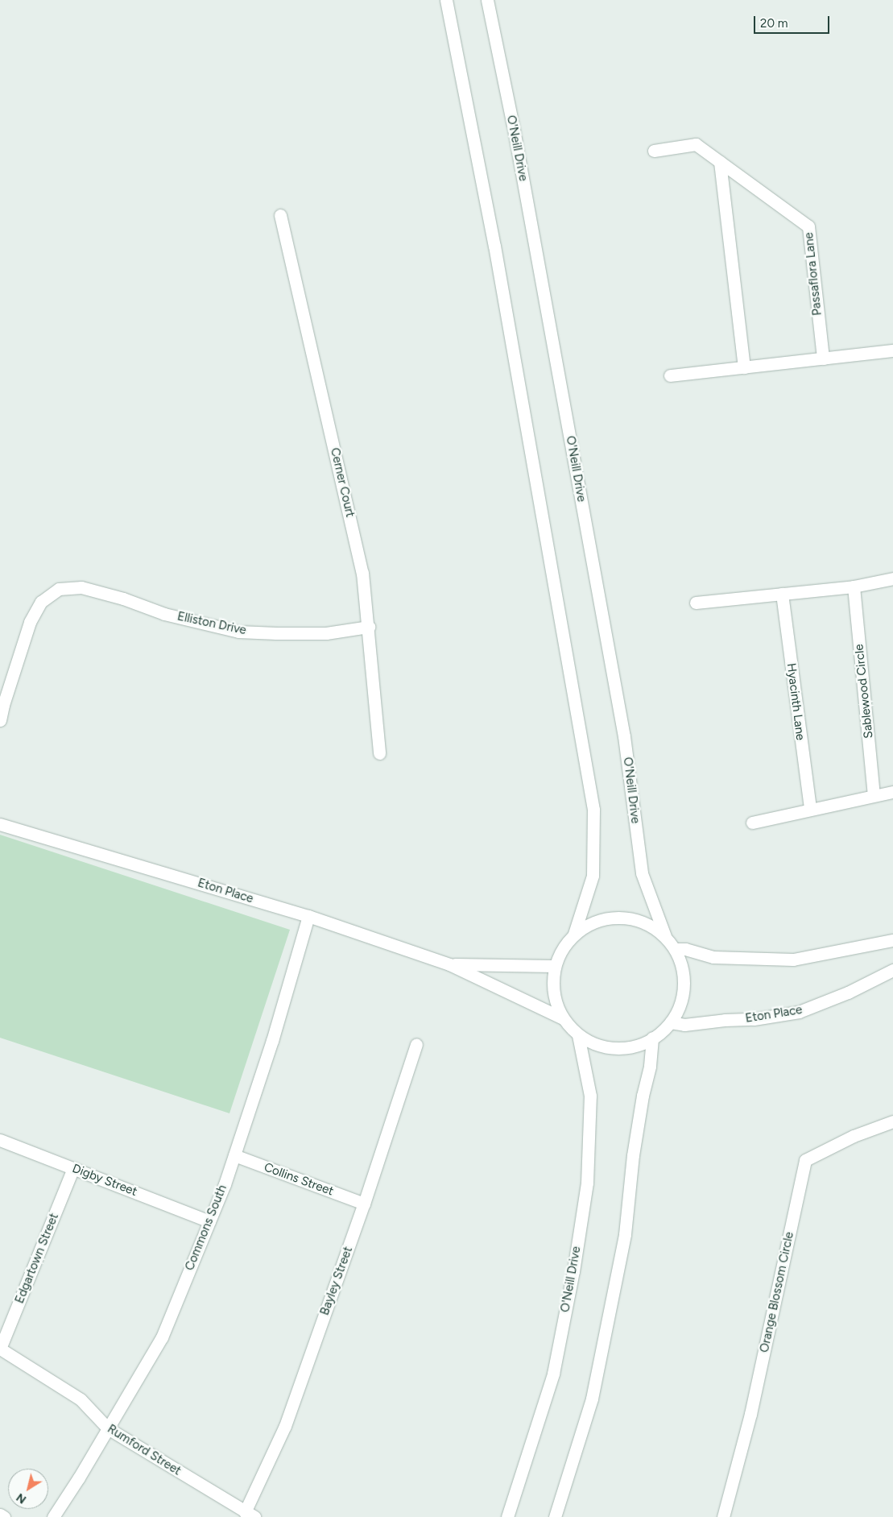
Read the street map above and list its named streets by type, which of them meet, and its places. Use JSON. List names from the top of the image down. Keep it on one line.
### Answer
{"streets":{"street":["O'Neill Drive","Passaflora Lane","Cerner Court","Elliston Drive","Sablewood Circle","Hyacinth Lane","Eton Place","Collins Street","Digby Street","Commons South","Edgartown Street","Bayley Street","Orange Blossom Circle","Rumford Street"]},"crossings":[["O'Neill Drive","Eton Place"],["Cerner Court","Elliston Drive"],["Eton Place","Commons South"],["Collins Street","Commons South"],["Collins Street","Bayley Street"],["Digby Street","Commons South"],["Digby Street","Edgartown Street"],["Commons South","Rumford Street"],["Edgartown Street","Rumford Street"],["Bayley Street","Rumford Street"]],"scale_bar":"20 m","north":"bottom left"}
